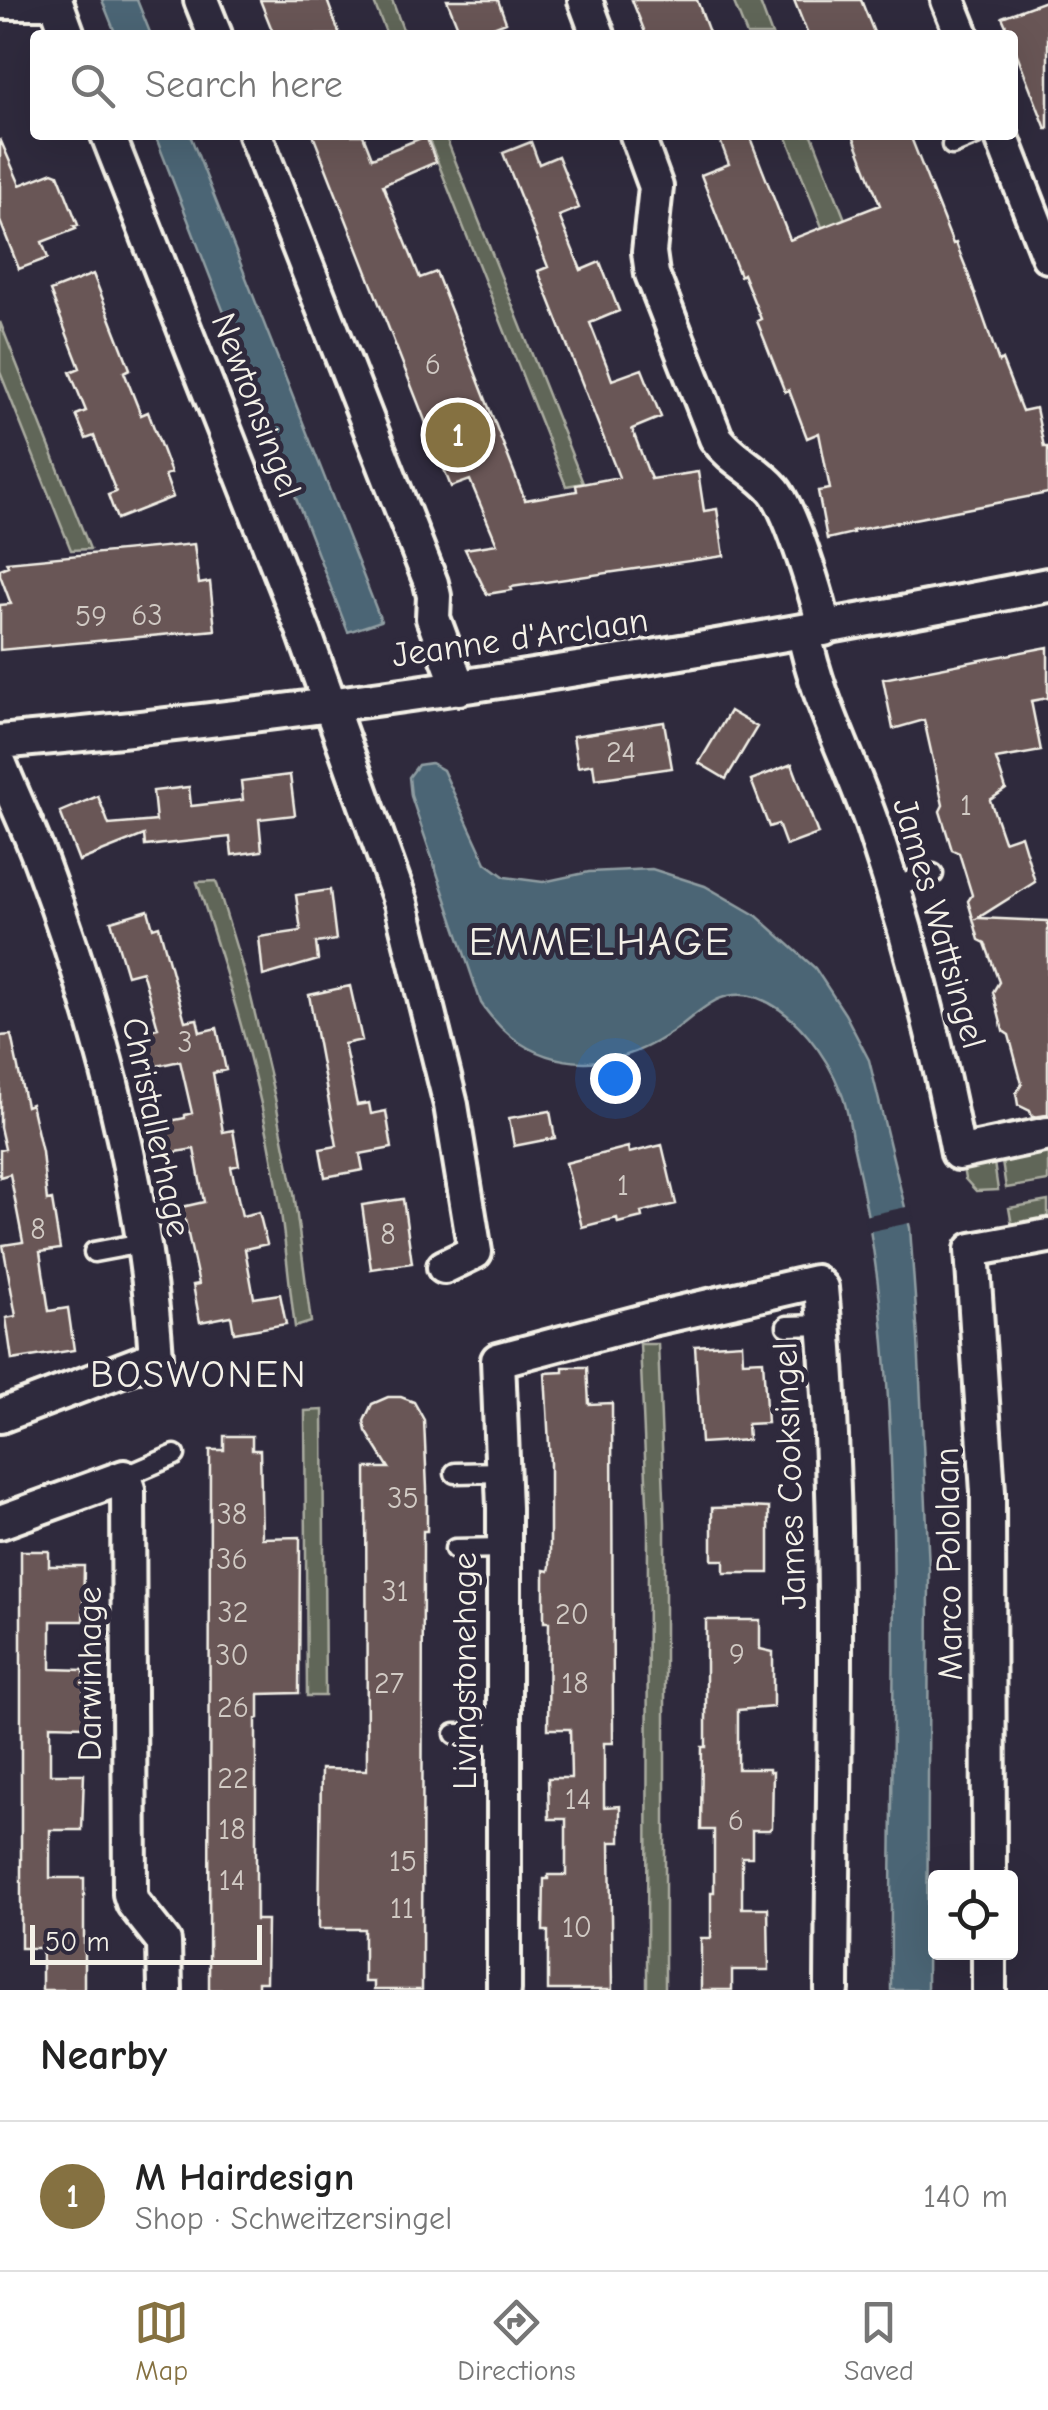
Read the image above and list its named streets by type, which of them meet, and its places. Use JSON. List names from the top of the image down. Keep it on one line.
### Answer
{"streets":{"street":["Newtonsingel","Jeanne d'Arclaan","James Wattsingel","Christallerhage","James Cooksingel","Marco Pololaan","Livingstonehage","Darwinhage"]},"crossings":[["Newtonsingel","Jeanne d'Arclaan"],["Jeanne d'Arclaan","James Wattsingel"],["James Cooksingel","Livingstonehage"]],"districts":["EMMELHAGE","BOSWONEN"],"house_numbers":["6","63","59","24","1","3","1","8","8","35","38","36","31","32","20","9","30","27","18","26","22","14","6","18","15","14","11","10"],"scale_bar":"50 m","page":{"search":"Search here","pins":"1","scale":"50 m","heading":"Nearby","list":[{"mark":"1","name":"M Hairdesign","note":"Shop · Schweitzersingel","value":"140 m"}],"nav":["Map","Directions","Saved"]}}
